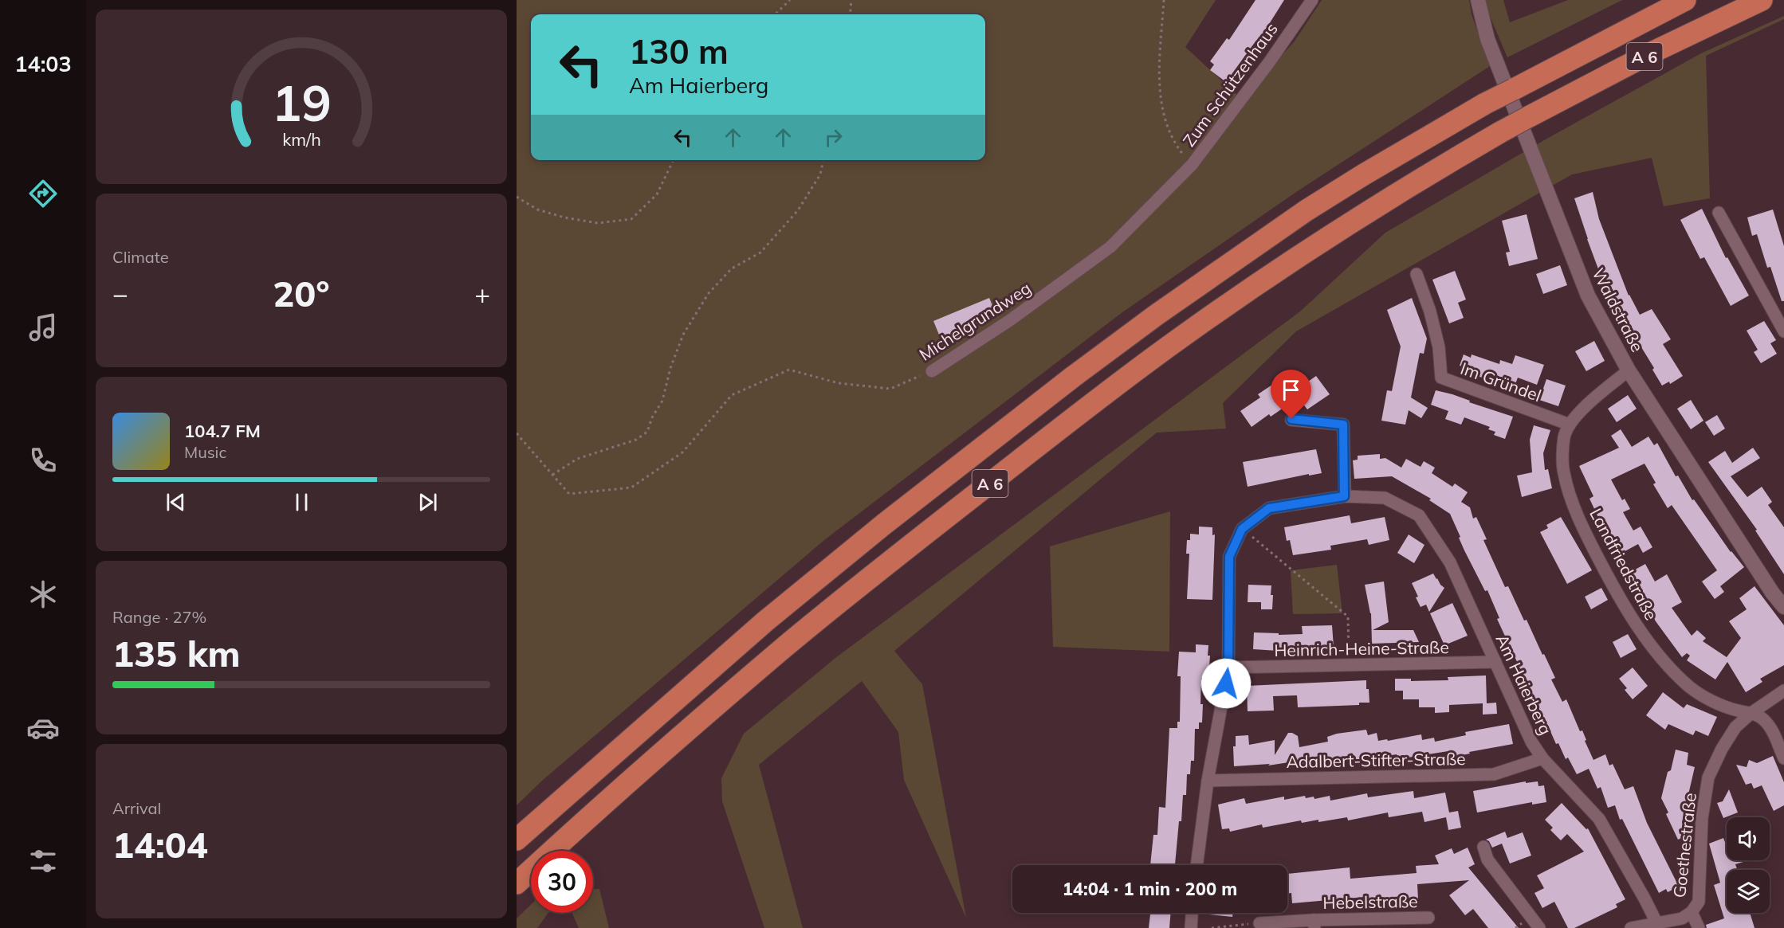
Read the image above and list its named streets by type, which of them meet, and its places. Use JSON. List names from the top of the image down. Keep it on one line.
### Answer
{"streets":{"highway":["A 6"],"street":["Zum Schützenhaus","Waldstraße","Michelgrundweg","Im Gründel","Landfriedstraße","Heinrich-Heine-Straße","Am Haierberg","Adalbert-Stifter-Straße","Goethestraße","Hebelstraße"]},"crossings":[["Zum Schützenhaus","Michelgrundweg"],["Waldstraße","Landfriedstraße"],["Im Gründel","Landfriedstraße"],["Landfriedstraße","Goethestraße"],["Heinrich-Heine-Straße","Am Haierberg"],["Am Haierberg","Adalbert-Stifter-Straße"],["Am Haierberg","Goethestraße"]],"page":{"tabs":"14:03","turn":["130 m","Am Haierberg"],"tile":["Climate",["Range · 27%","135 km"],["Arrival","14:04"]],"heat":["−","20°","+"],"song":["104.7 FM","Music"],"limit":"30","trip":"14:04 · 1 min · 200 m","gauge":["19","km/h"]}}
